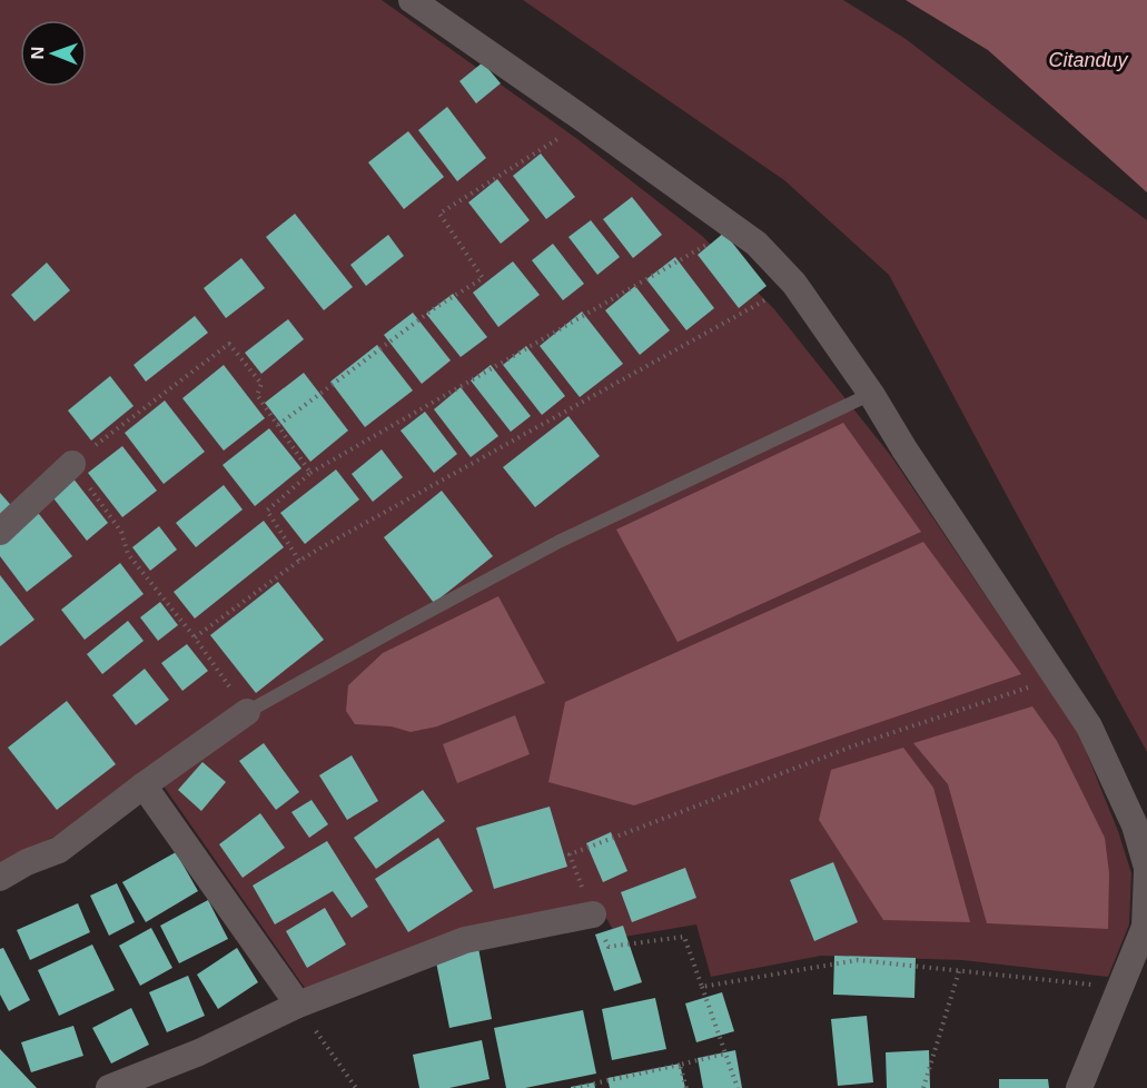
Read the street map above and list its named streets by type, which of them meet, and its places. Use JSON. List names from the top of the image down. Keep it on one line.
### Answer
{"water":["Citanduy"],"north":"left"}
